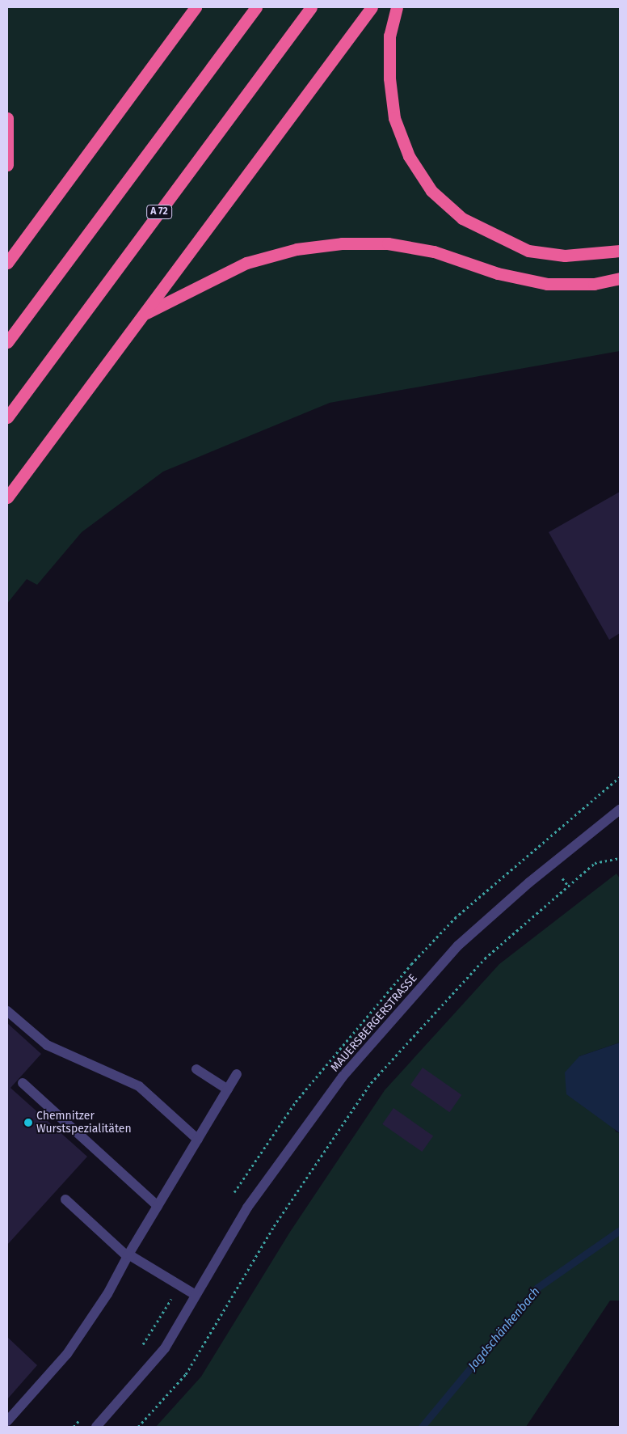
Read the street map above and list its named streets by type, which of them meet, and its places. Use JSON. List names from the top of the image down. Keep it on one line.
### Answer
{"streets":{"highway":["A 72"],"street":["MAUERSBERGERSTRASSE"]},"water":["Jagdschänkenbach"],"places":["Chemnitzer Wurstspezialitäten"]}
